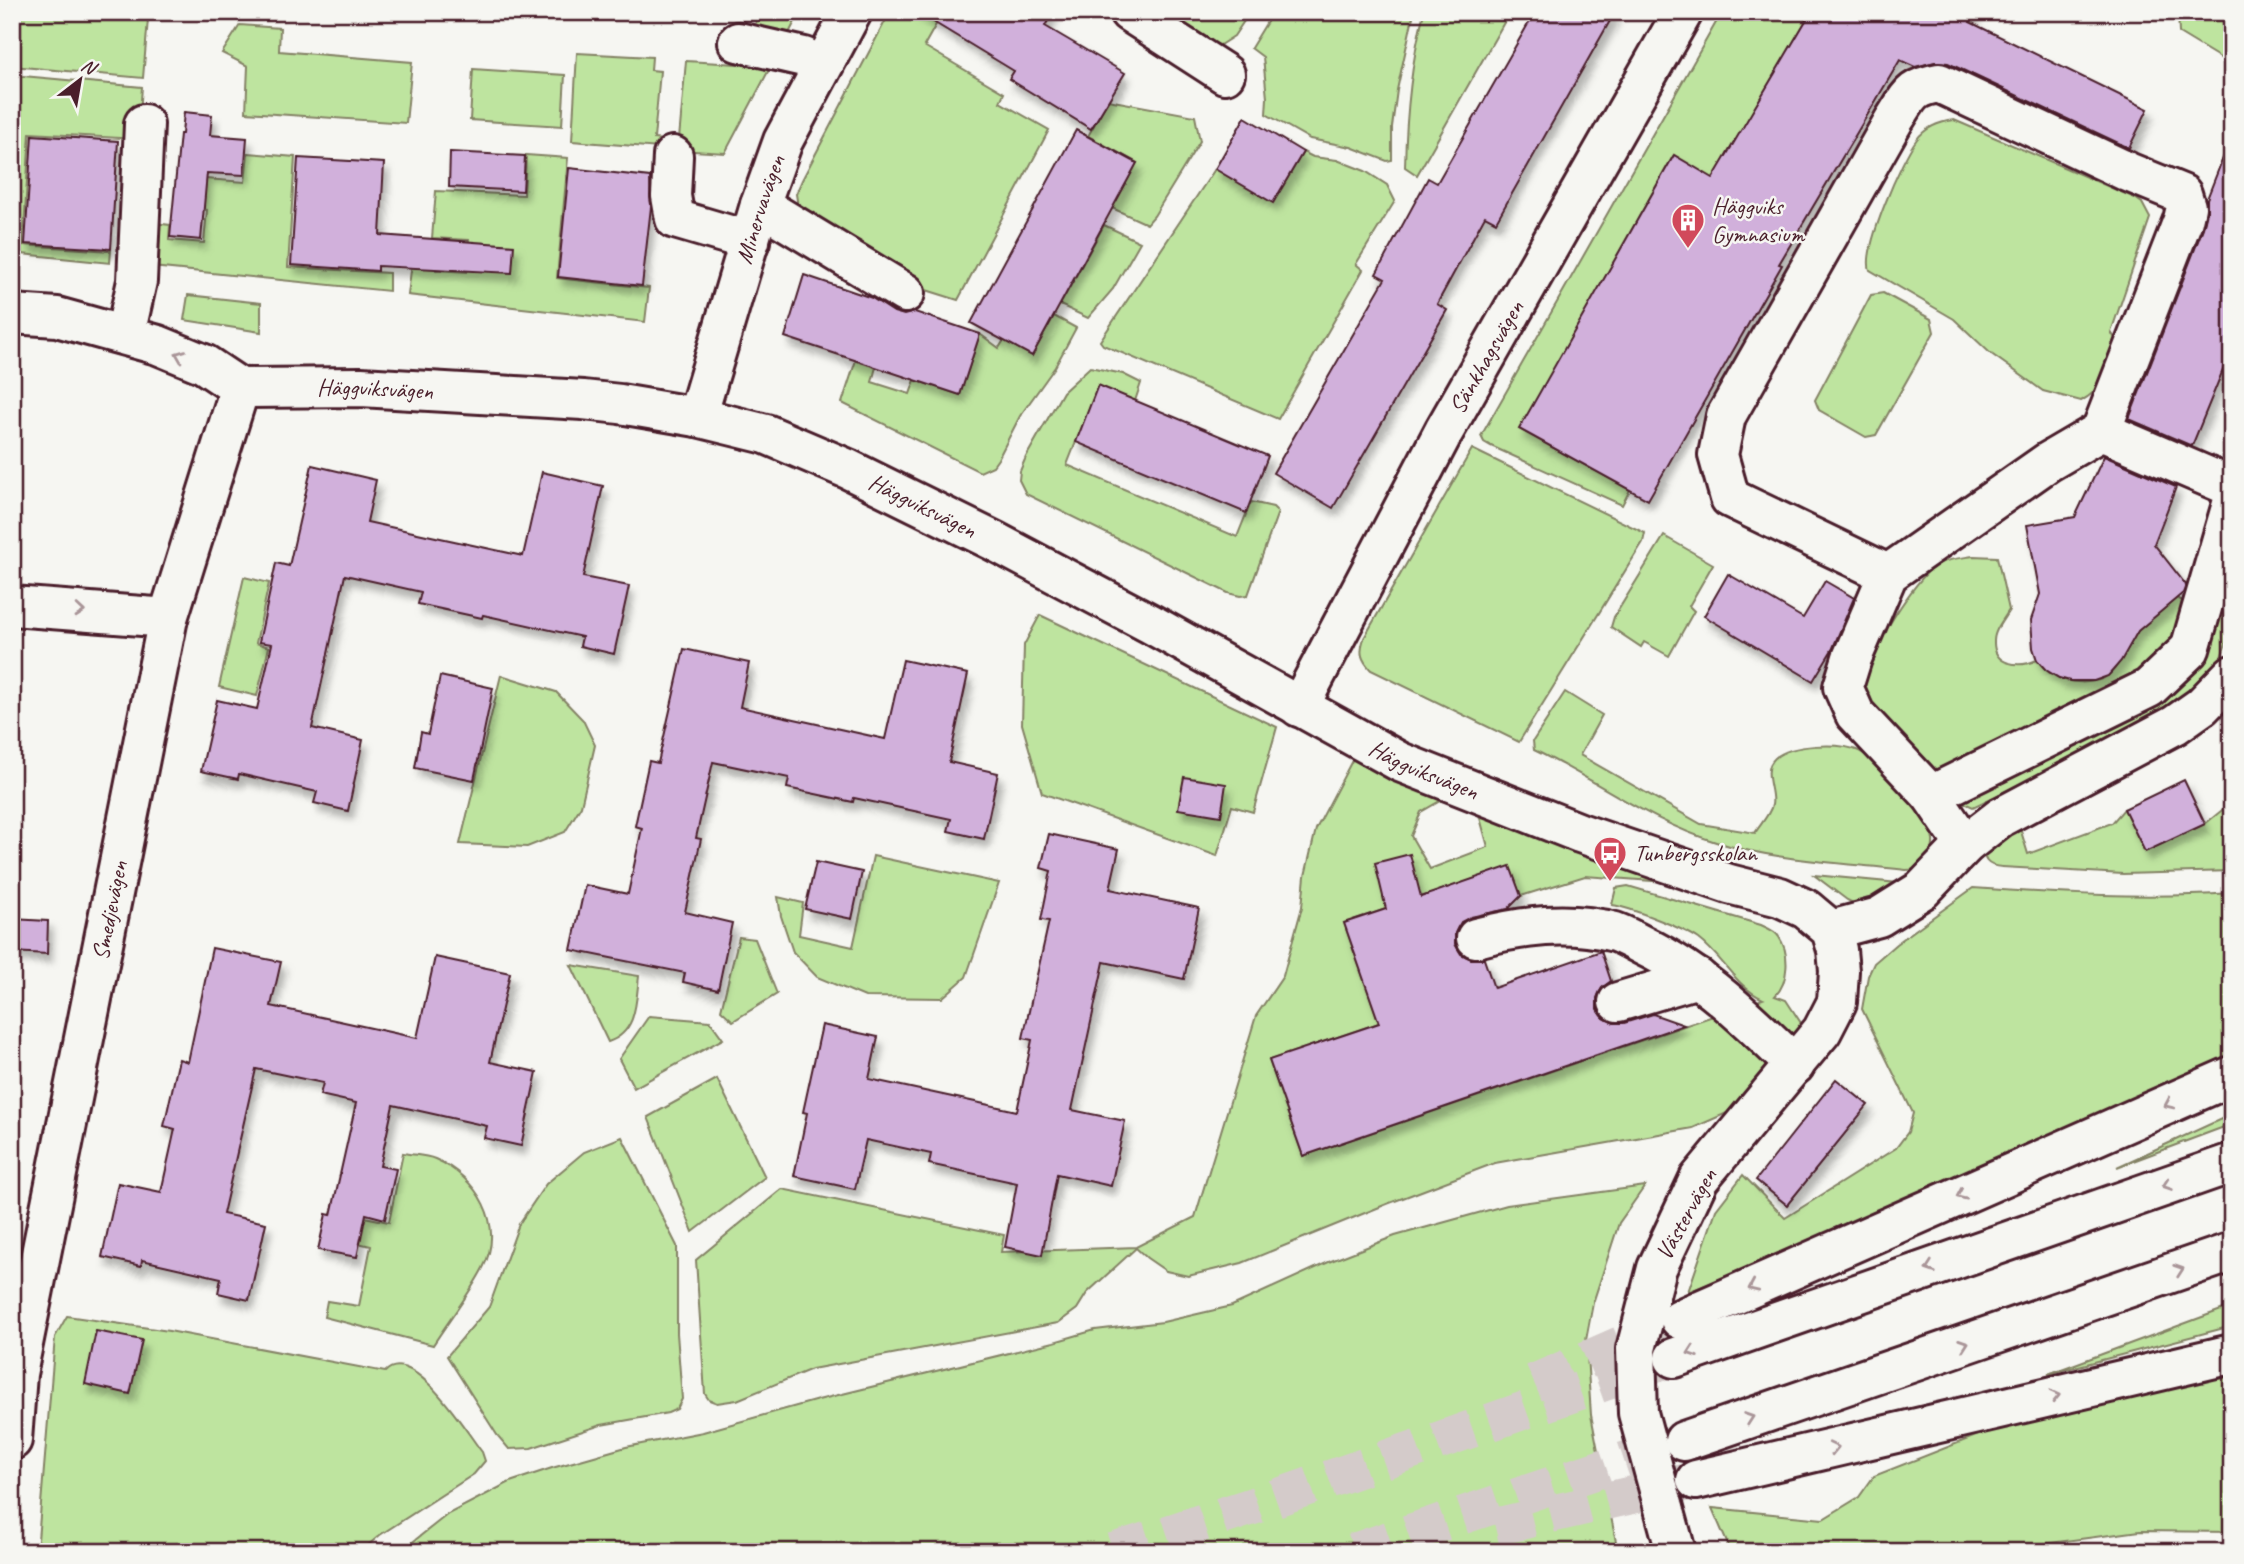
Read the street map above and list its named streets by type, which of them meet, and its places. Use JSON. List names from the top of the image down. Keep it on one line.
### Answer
{"streets":{"main road":["Minervavägen","Sänkhagsvägen","Häggviksvägen","Smedjevägen","Västervägen"]},"crossings":[["Minervavägen","Häggviksvägen"],["Sänkhagsvägen","Häggviksvägen"],["Häggviksvägen","Smedjevägen"],["Häggviksvägen","Västervägen"]],"places":{"building":["Häggviks Gymnasium"],"bus stop":["Tunbergsskolan"]},"north":"top right"}
